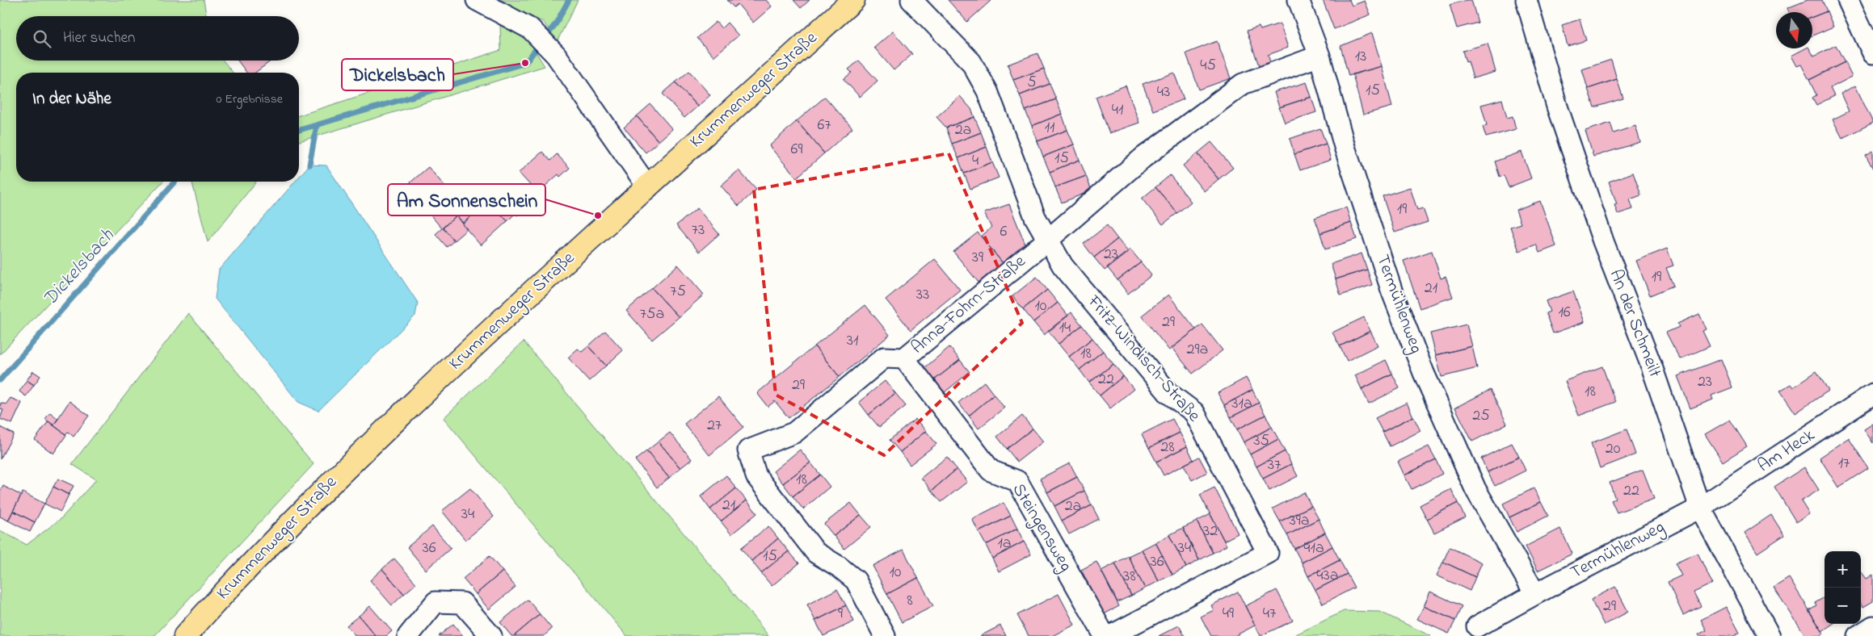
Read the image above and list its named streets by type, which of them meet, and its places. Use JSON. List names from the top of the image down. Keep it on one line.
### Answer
{"streets":{"main road":["Krummenweger Straße"],"street":["Termühlenweg","Anna-Fohrn-Straße","An der Schmeilt","Fritz-Windisch-Straße","Am Heck","Steingensweg"]},"crossings":[["Termühlenweg","Anna-Fohrn-Straße"],["Termühlenweg","An der Schmeilt"],["Termühlenweg","Am Heck"],["Anna-Fohrn-Straße","Fritz-Windisch-Straße"],["Anna-Fohrn-Straße","Steingensweg"],["An der Schmeilt","Am Heck"]],"water":["Dickelsbach"],"places":["Dickelsbach","Am Sonnenschein"],"house_numbers":["13","45","5","15","43","41","67","11","2a","69","15","4","19","73","6","23","39","19","21","75","33","10","16","75a","29","14","31","29a","18","22","23","29","18","31a","25","27","35","28","20","17","37","18","22","21","2a","34","39a","32","1a","36","34","41a","15","36","10","43a","38","8","29","9","49","47"],"north":"bottom","page":{"search":"Hier suchen","heading":["In der Nähe","0 Ergebnisse"],"map_buttons":["+","−"]}}
